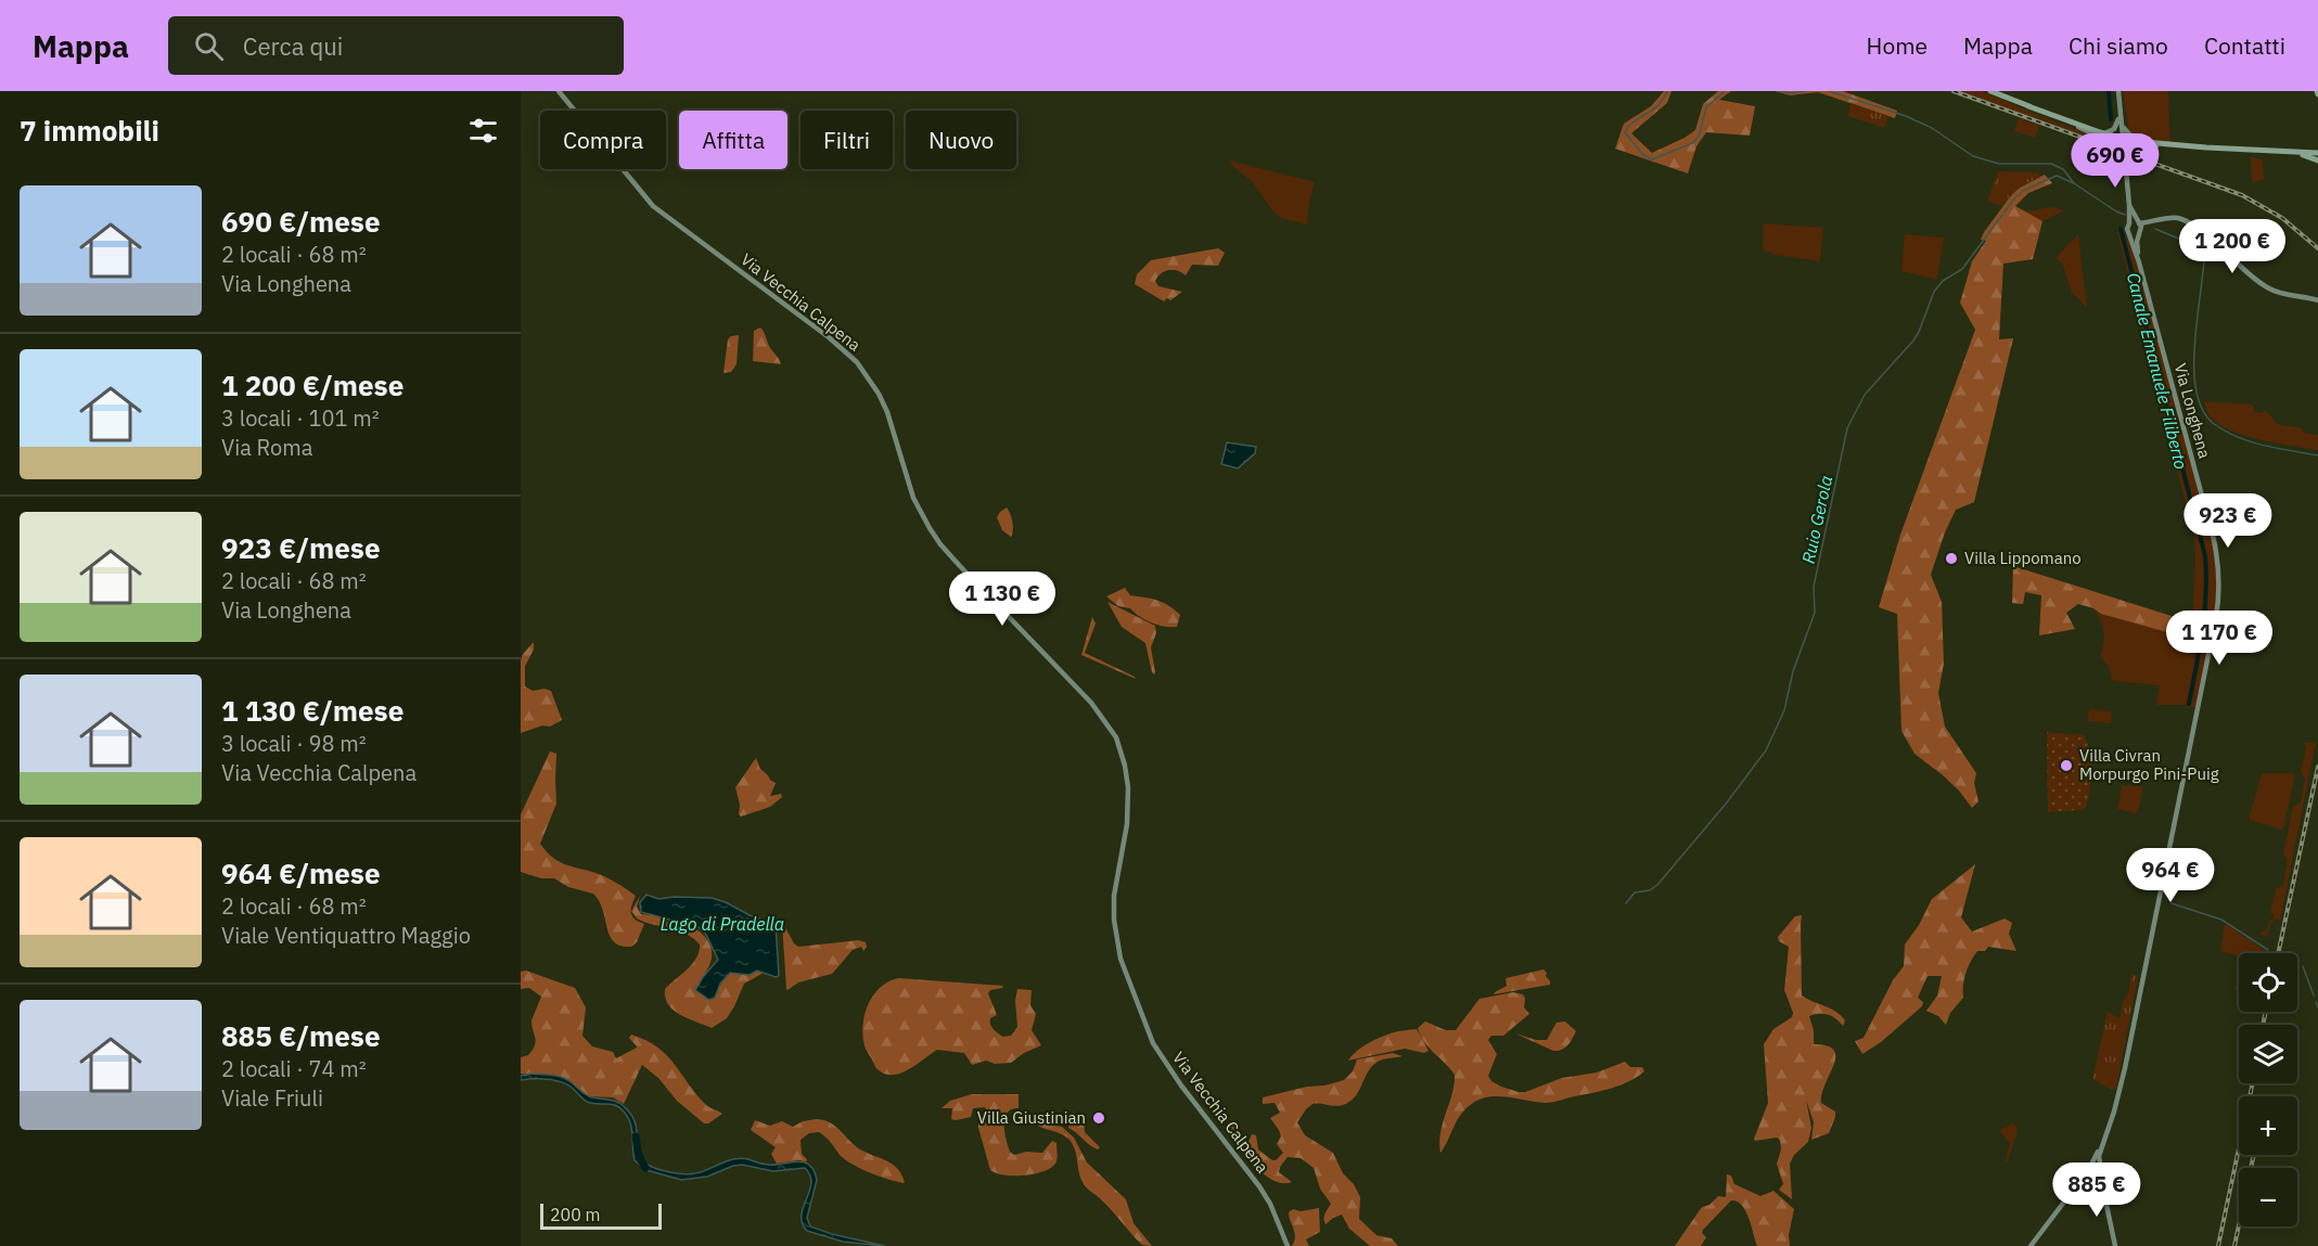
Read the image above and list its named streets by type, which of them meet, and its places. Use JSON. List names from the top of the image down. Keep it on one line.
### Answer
{"streets":{"street":["Via Vecchia Calpena","Via Longhena"]},"water":["Canale Emanuele Filiberto","Ruio Gerola","Lago di Pradella"],"places":["Villa Lippomano","Villa Civran Morpurgo Pini-Puig","Villa Giustinian"],"scale_bar":"200 m","page":{"header":"Mappa","search":"Cerca qui","nav":["Home","Mappa","Chi siamo","Contatti"],"heading":"7 immobili","chip":["Compra","Affitta","Filtri","Nuovo"],"price":["690 €","1 200 €","923 €","1 130 €","1 170 €","964 €","885 €"],"list":[{"name":"690 €/mese","note":"2 locali · 68 m² · Via Longhena"},{"name":"1 200 €/mese","note":"3 locali · 101 m² · Via Roma"},{"name":"923 €/mese","note":"2 locali · 68 m² · Via Longhena"},{"name":"1 130 €/mese","note":"3 locali · 98 m² · Via Vecchia Calpena"},{"name":"964 €/mese","note":"2 locali · 68 m² · Viale Ventiquattro Maggio"},{"name":"885 €/mese","note":"2 locali · 74 m² · Viale Friuli"}],"map_buttons":["+","−"],"scale":"200 m"}}
